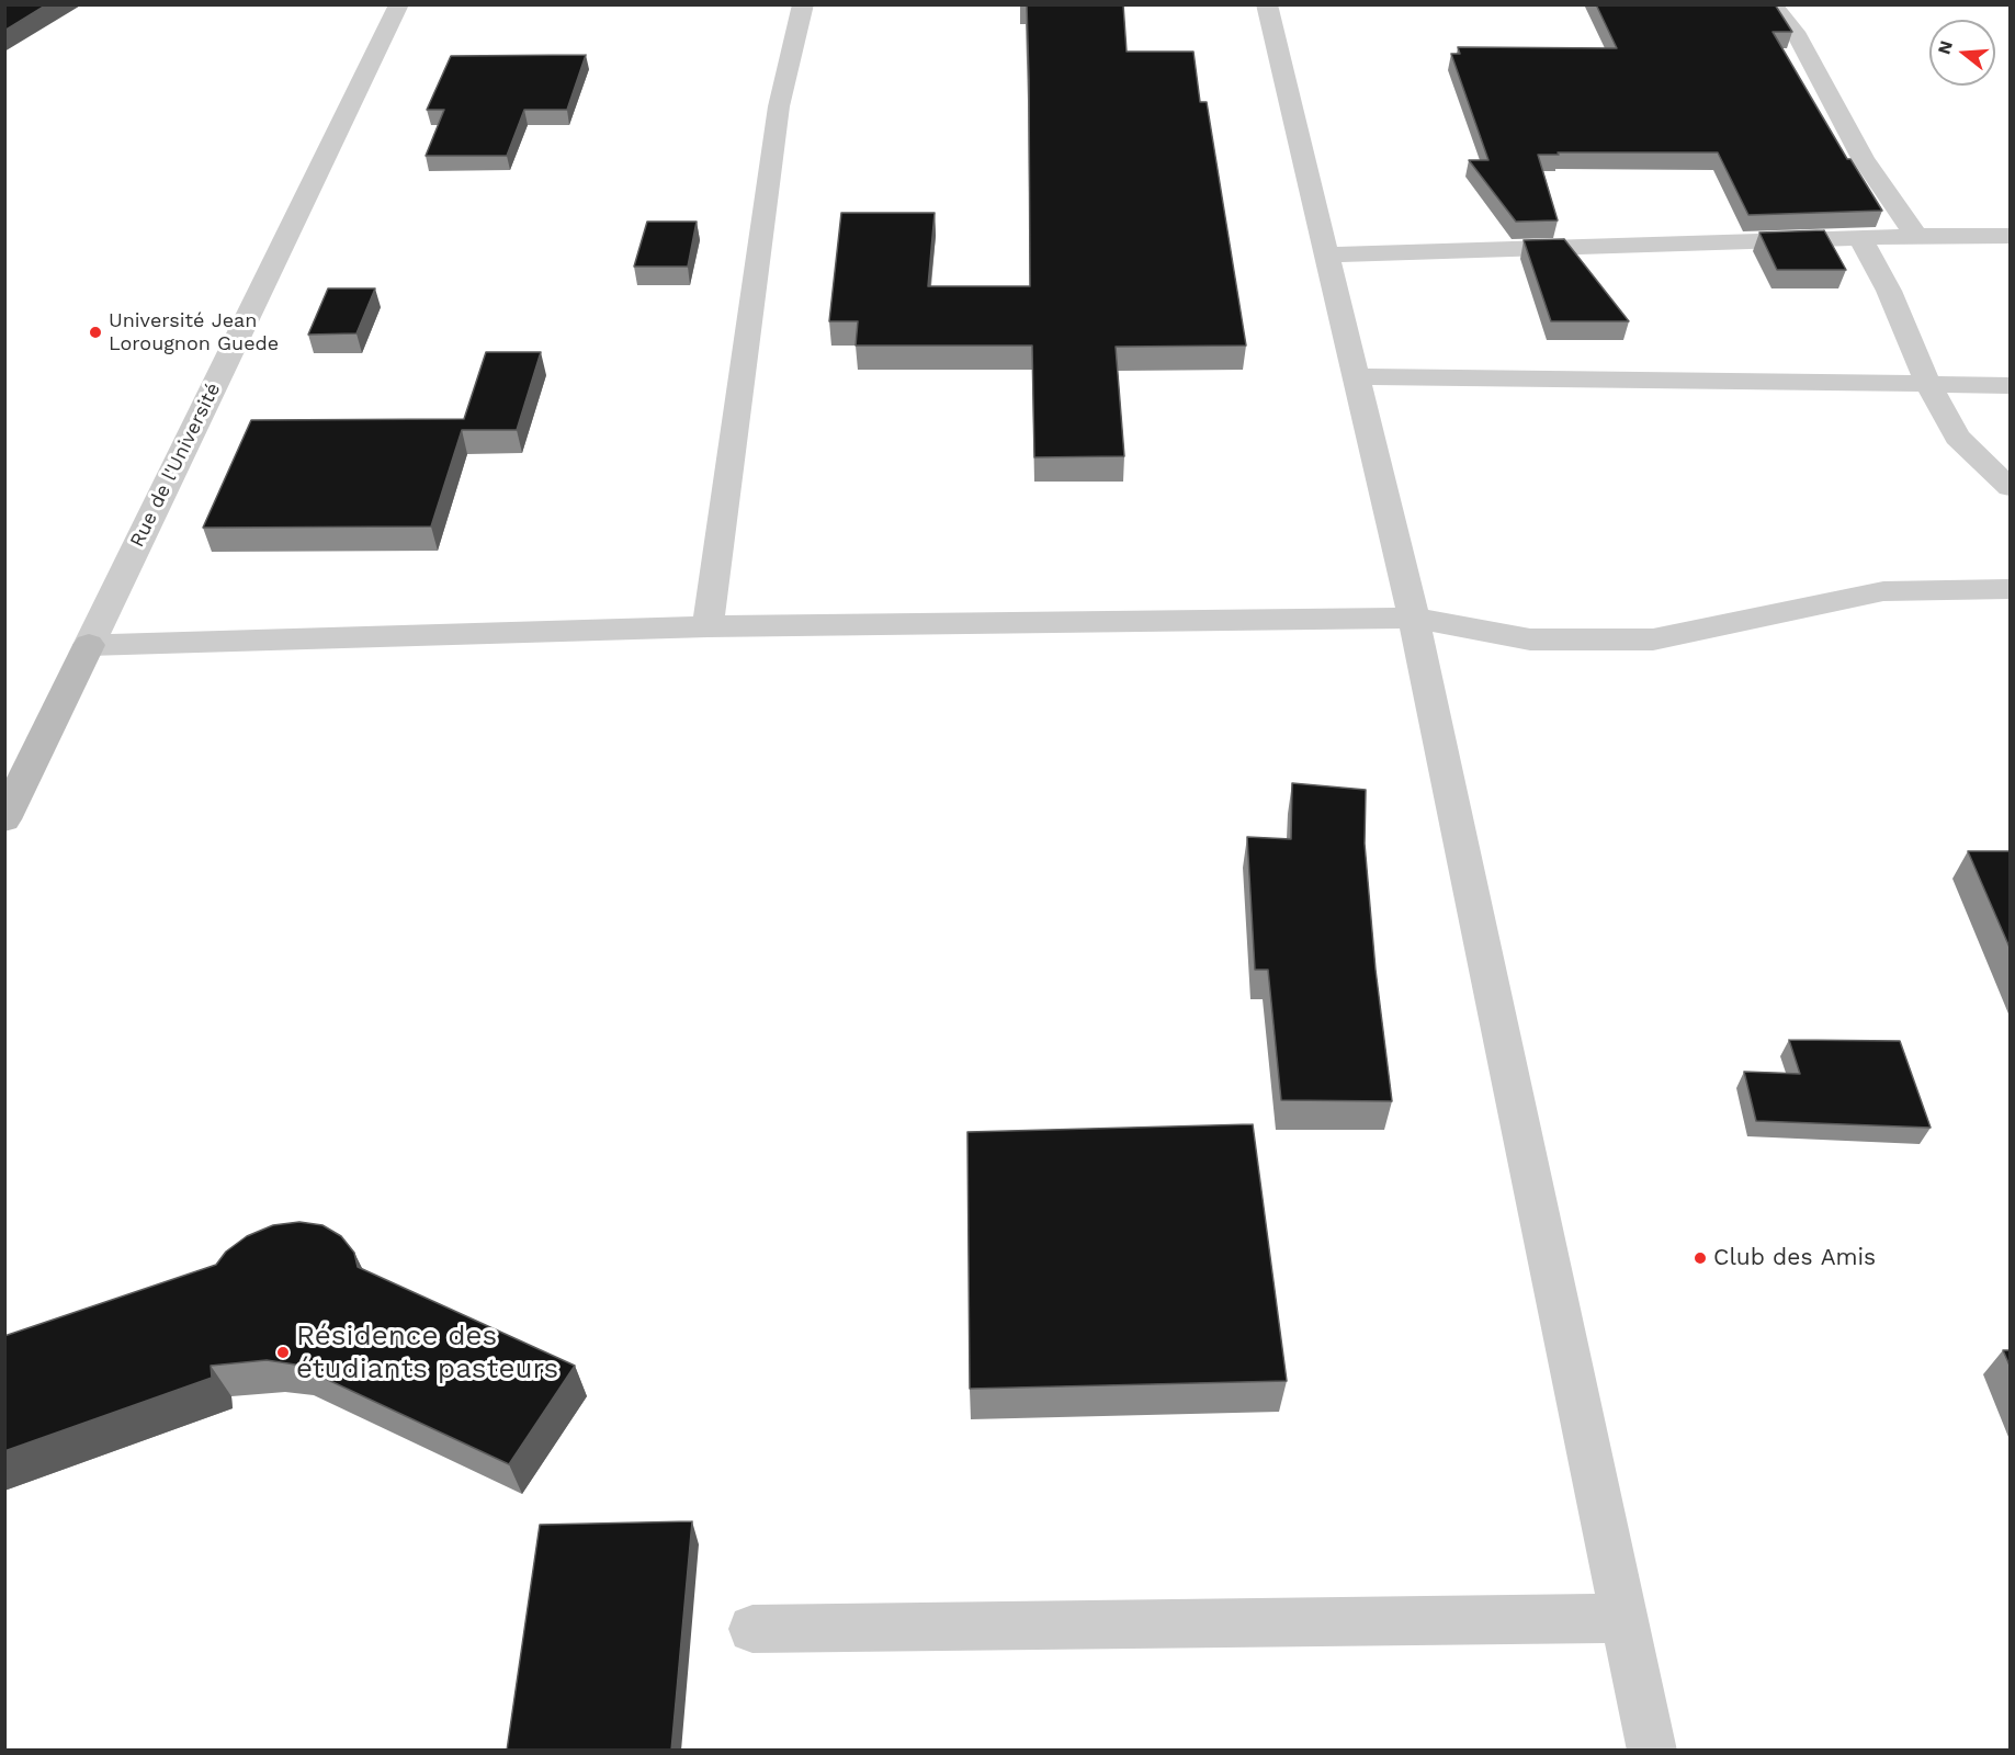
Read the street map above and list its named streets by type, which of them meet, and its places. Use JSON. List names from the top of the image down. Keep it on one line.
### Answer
{"streets":{"street":["Rue de l'Université"]},"places":["Université Jean Lorougnon Guede","Club des Amis","Résidence des étudiants pasteurs"],"north":"left"}
